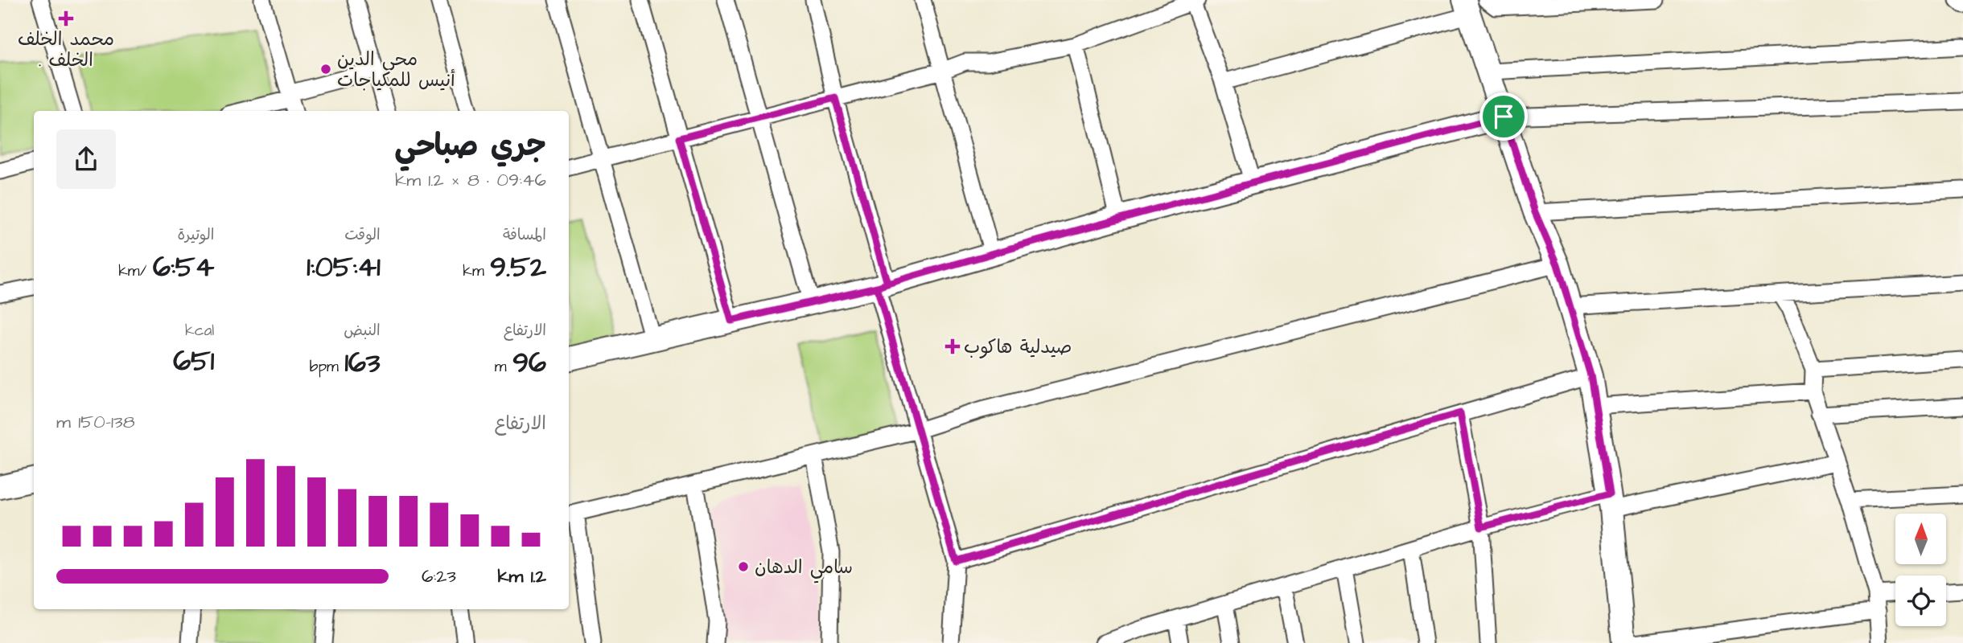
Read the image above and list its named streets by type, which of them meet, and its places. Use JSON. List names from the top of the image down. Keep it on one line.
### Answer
{"places":{"health":["محمد الخلف . الخلف","صيدلية هاكوب"],"other":["محي الدين أنيس للمكياجات","سامي الدهان"]},"north":"top","page":{"heading":["جري صباحي","09:46 · 8 × 1.2 km"],"stats":[["المسافة","9.52 km"],["الوقت","1:05:41"],["الوتيرة","6:54 /km"],["الارتفاع","96 m"],["النبض","163 bpm"],["kcal","651"]],"chart":["الارتفاع","138–150 m"],"list":[{"name":"1.2 km","note":"6:23"}]}}
